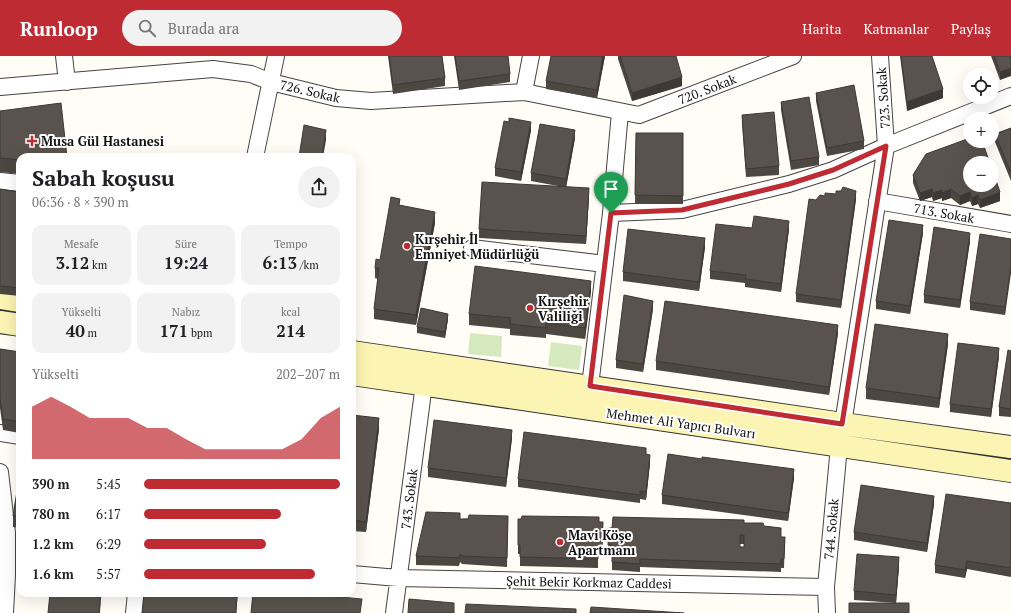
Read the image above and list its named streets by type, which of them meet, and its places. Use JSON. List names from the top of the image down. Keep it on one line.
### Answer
{"streets":{"main road":["Mehmet Ali Yapıcı Bulvarı"],"street":["720. Sokak","726. Sokak","723. Sokak","713. Sokak","743. Sokak","744. Sokak","Şehit Bekir Korkmaz Caddesi"]},"crossings":[["720. Sokak","726. Sokak"],["723. Sokak","713. Sokak"],["723. Sokak","Mehmet Ali Yapıcı Bulvarı"],["Mehmet Ali Yapıcı Bulvarı","743. Sokak"],["Mehmet Ali Yapıcı Bulvarı","744. Sokak"],["743. Sokak","Şehit Bekir Korkmaz Caddesi"],["744. Sokak","Şehit Bekir Korkmaz Caddesi"]],"places":{"health":["Musa Gül Hastanesi"],"other":["Kırşehir İl Emniyet Müdürlüğü","Kırşehir Valiliği","Mavi Köşe Apartmanı"]},"page":{"header":"Runloop","search":"Burada ara","nav":["Harita","Katmanlar","Paylaş"],"map_buttons":["+","−"],"heading":["Sabah koşusu","06:36 · 8 × 390 m"],"stats":[["Mesafe","3.12 km"],["Süre","19:24"],["Tempo","6:13 /km"],["Yükselti","40 m"],["Nabız","171 bpm"],["kcal","214"]],"chart":["Yükselti","202–207 m"],"list":[{"name":"390 m","note":"5:45"},{"name":"780 m","note":"6:17"},{"name":"1.2 km","note":"6:29"},{"name":"1.6 km","note":"5:57"}]}}
